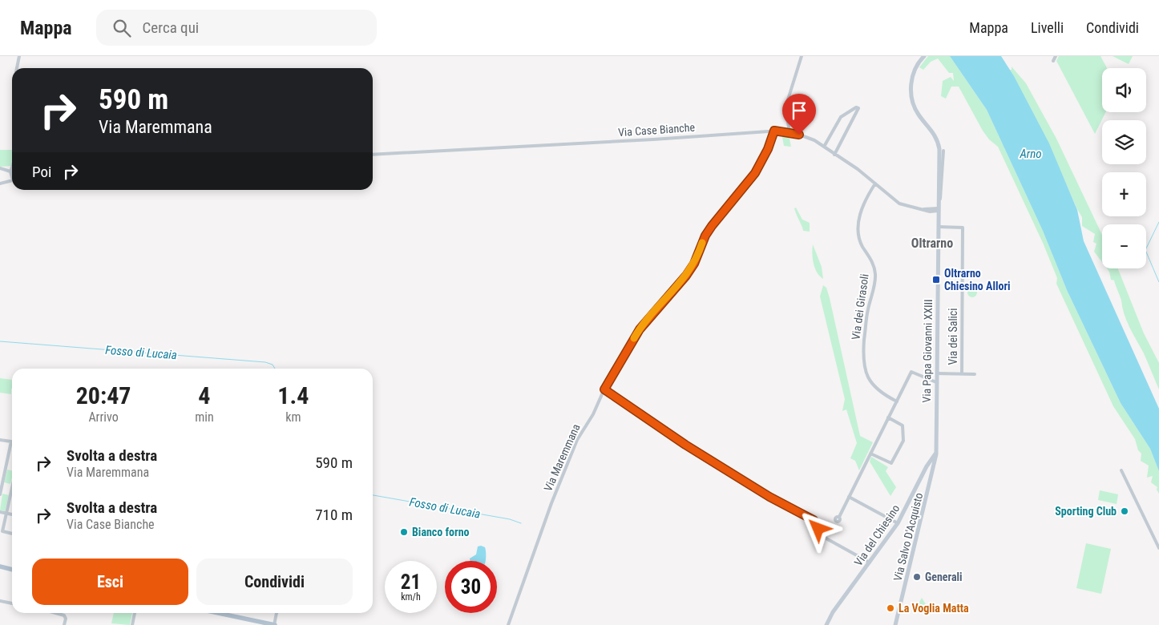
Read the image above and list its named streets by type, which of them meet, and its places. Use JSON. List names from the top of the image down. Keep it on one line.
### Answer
{"streets":{"main road":["Via Papa Giovanni XXIII","Via del Chiesino","Via Salvo D'Acquisto"],"street":["Via Case Bianche","Via dei Girasoli","Via dei Salici","Via Maremmana"]},"crossings":[["Via Case Bianche","Via dei Girasoli"],["Via Case Bianche","Via Papa Giovanni XXIII"],["Via Case Bianche","Via Maremmana"],["Via dei Salici","Via Papa Giovanni XXIII"],["Via Papa Giovanni XXIII","Via del Chiesino"],["Via Papa Giovanni XXIII","Via Salvo D'Acquisto"],["Via del Chiesino","Via Salvo D'Acquisto"]],"districts":["Oltrarno"],"water":["Arno","Fosso di Lucaia"],"places":{"transit":["Oltrarno Chiesino Allori"],"other":["Sporting Club","Bianco forno","Generali","La Voglia Matta"]},"page":{"header":"Mappa","search":"Cerca qui","nav":["Mappa","Livelli","Condividi"],"map_buttons":["+","−"],"turn":["590 m","Via Maremmana"],"then":"Poi","eta":["20:47","Arrivo","4","min","1.4","km"],"list":[{"name":"Svolta a destra","note":"Via Maremmana","value":"590 m"},{"name":"Svolta a destra","note":"Via Case Bianche","value":"710 m"}],"buttons":["Esci","Condividi"],"speed":"21 km/h","limit":"30"}}
